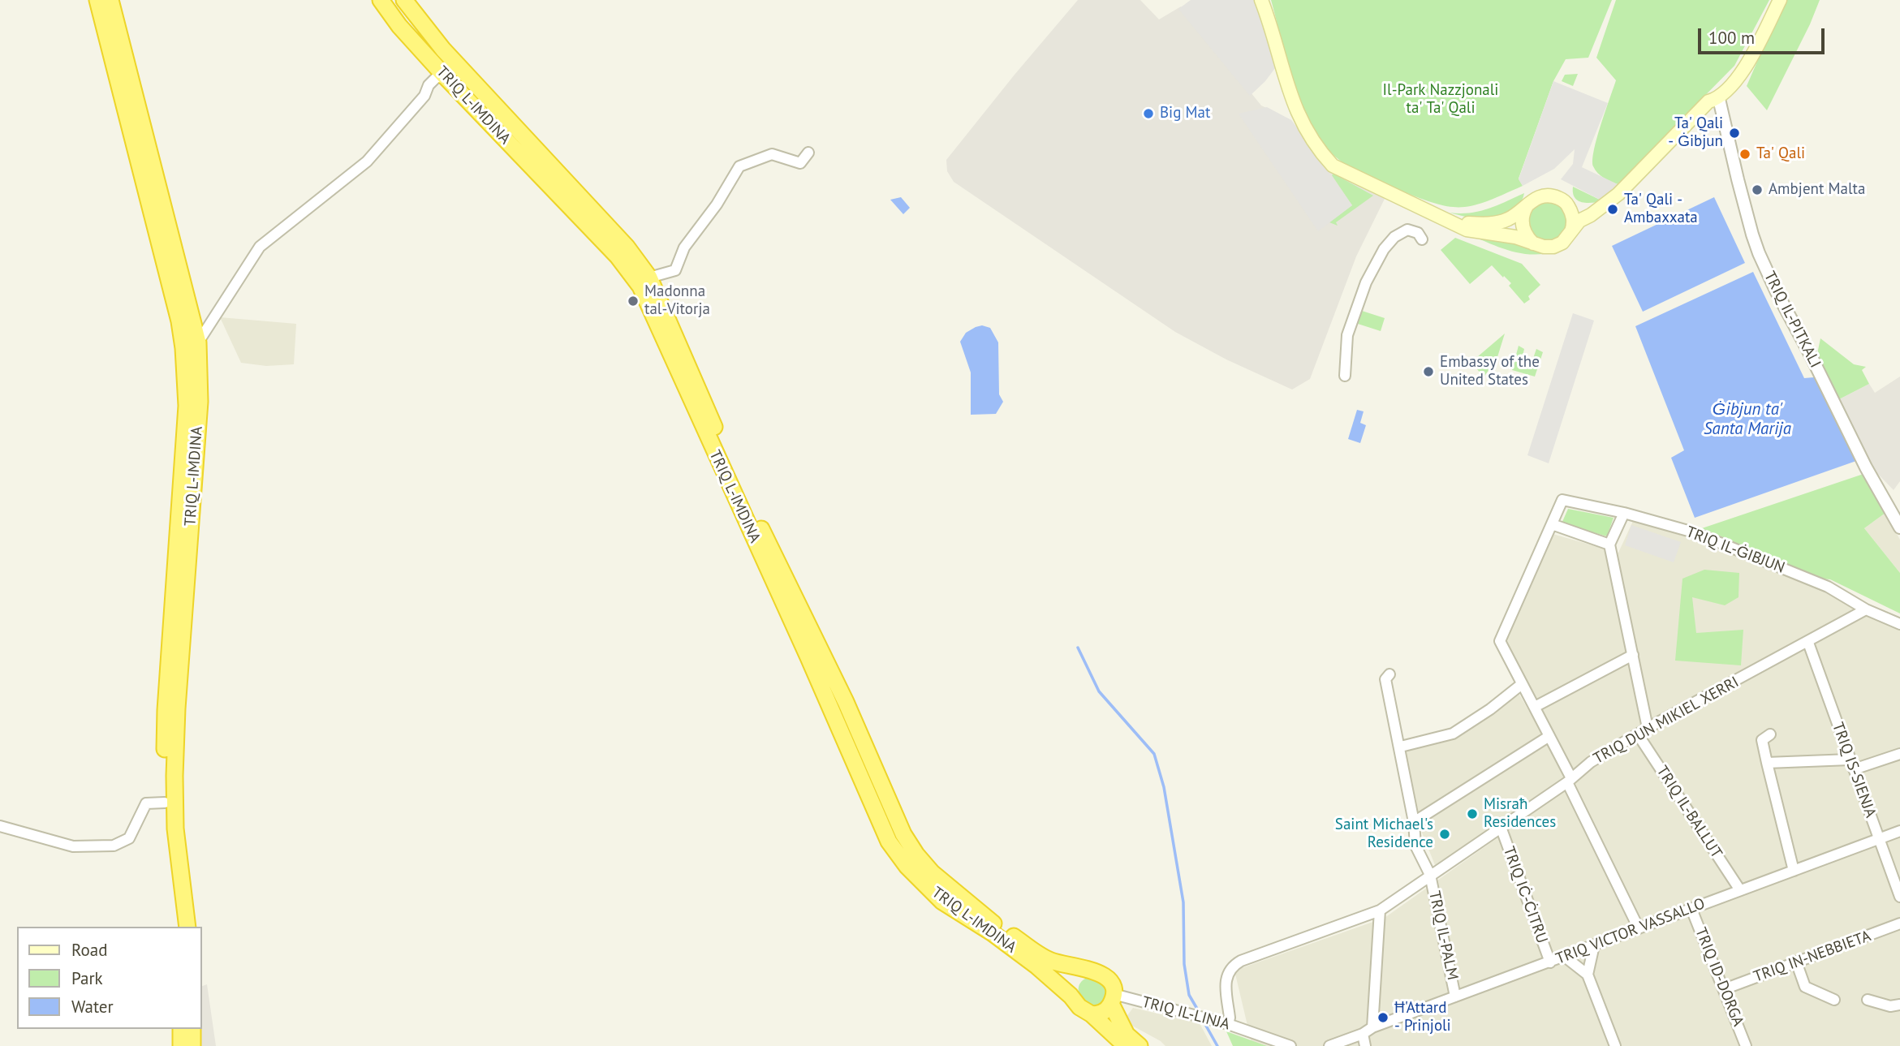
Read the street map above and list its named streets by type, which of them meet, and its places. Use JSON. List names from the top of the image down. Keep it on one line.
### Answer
{"streets":{"highway":["TRIQ L-IMDINA"],"street":["TRIQ IL-PITKALI","TRIQ IL-ĠIBJUN","TRIQ DUN MIKIEL XERRI","TRIQ IS-SIENJA","TRIQ IL-BALLUT","TRIQ IĊ-ĊITRU","TRIQ VICTOR VASSALLO","TRIQ IL-PALM","TRIQ IN-NEBBIETA","TRIQ ID-DORGA","TRIQ IL-LINJA"]},"crossings":[["TRIQ L-IMDINA","TRIQ IL-LINJA"],["TRIQ IL-ĠIBJUN","TRIQ DUN MIKIEL XERRI"],["TRIQ DUN MIKIEL XERRI","TRIQ IS-SIENJA"],["TRIQ DUN MIKIEL XERRI","TRIQ IL-BALLUT"],["TRIQ DUN MIKIEL XERRI","TRIQ IĊ-ĊITRU"],["TRIQ DUN MIKIEL XERRI","TRIQ IL-PALM"],["TRIQ DUN MIKIEL XERRI","TRIQ IL-LINJA"],["TRIQ IS-SIENJA","TRIQ VICTOR VASSALLO"],["TRIQ IL-BALLUT","TRIQ VICTOR VASSALLO"],["TRIQ IĊ-ĊITRU","TRIQ VICTOR VASSALLO"],["TRIQ VICTOR VASSALLO","TRIQ IL-PALM"],["TRIQ VICTOR VASSALLO","TRIQ ID-DORGA"],["TRIQ IN-NEBBIETA","TRIQ ID-DORGA"]],"water":["Ġibjun ta' Santa Marija"],"parks":["Il-Park Nazzjonali ta' Ta' Qali"],"places":["Big Mat","Ta' Qali - Ġibjun","Ta' Qali","Ambjent Malta","Ta' Qali - Ambaxxata","Madonna tal-Vitorja","Embassy of the United States","Misraħ Residences","Saint Michael's Residence","Ħ'Attard - Prinjoli"],"legend":["Road","Park","Water"],"scale_bar":"100 m"}
